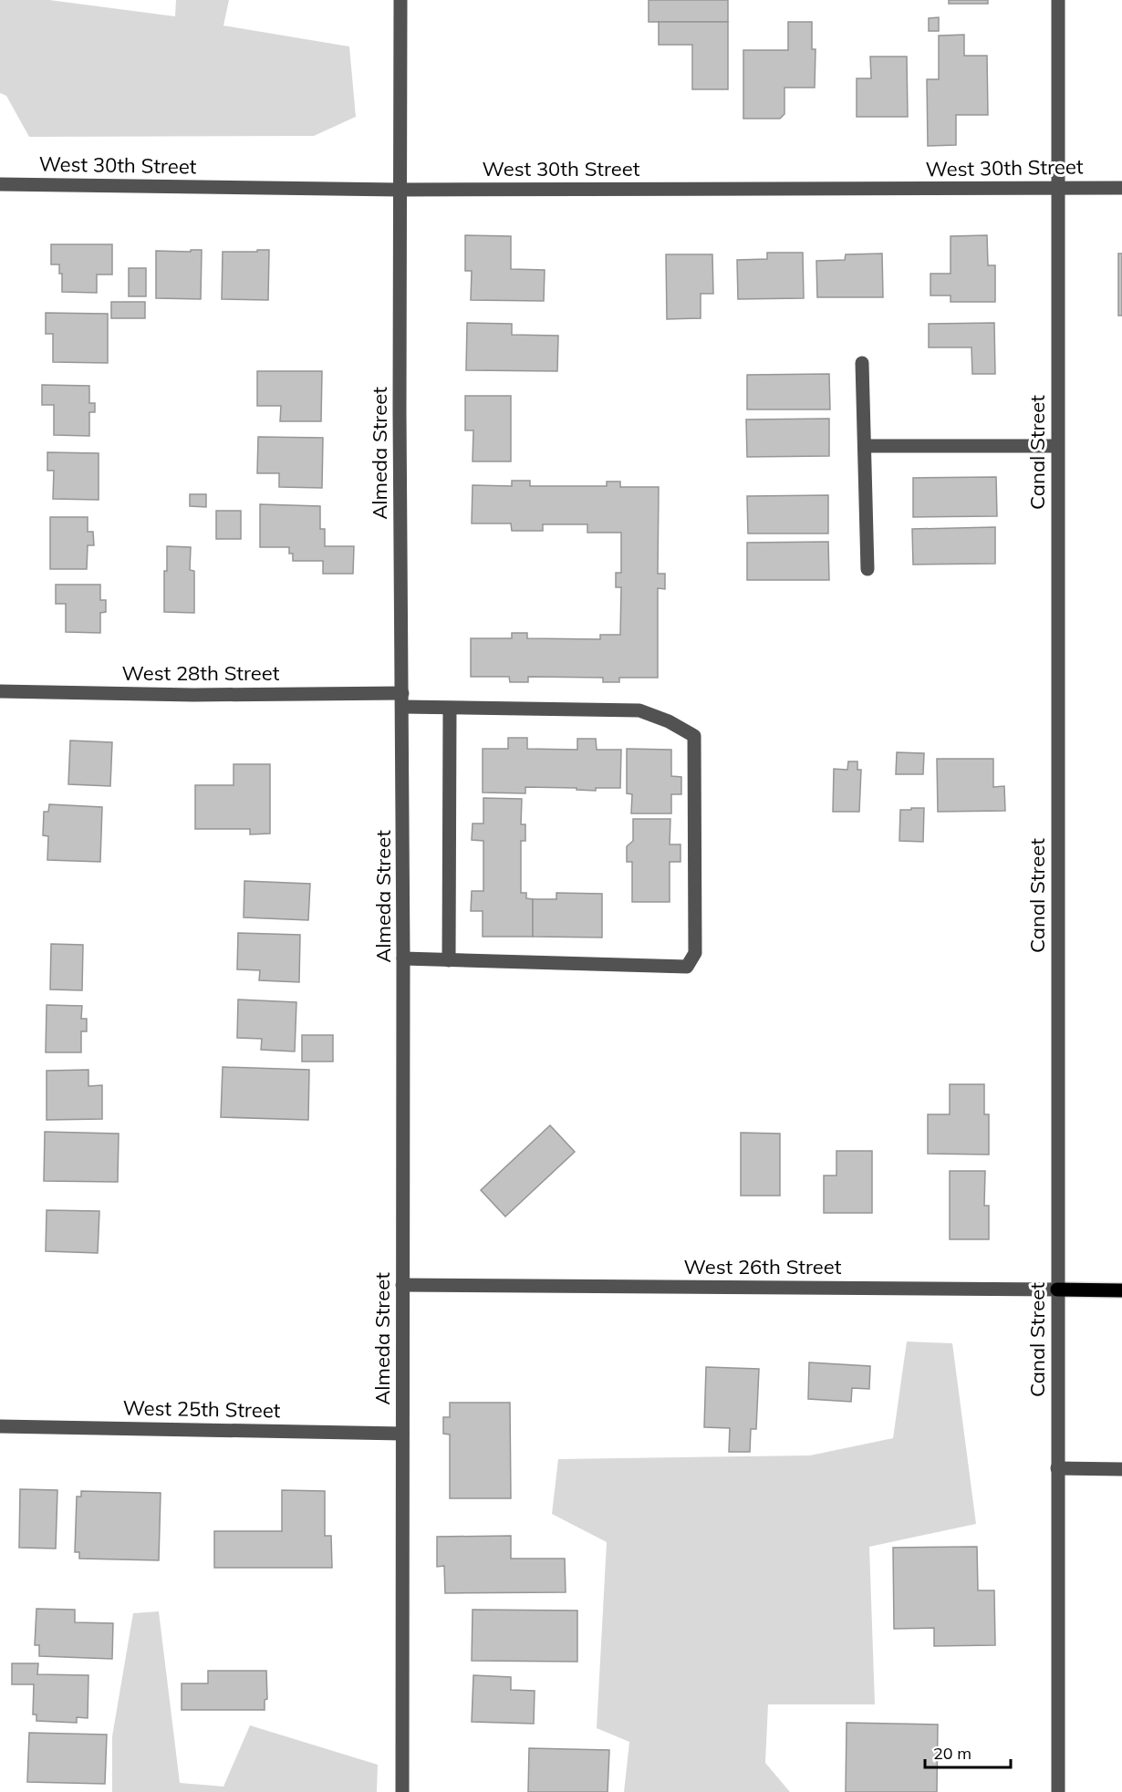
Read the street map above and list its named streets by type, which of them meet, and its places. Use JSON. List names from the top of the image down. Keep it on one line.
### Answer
{"streets":{"main road":["West 26th Street"],"street":["West 30th Street","Canal Street","Almeda Street","West 28th Street","West 25th Street"]},"crossings":[["West 30th Street","Canal Street"],["West 30th Street","Almeda Street"],["Canal Street","West 26th Street"],["Almeda Street","West 28th Street"],["Almeda Street","West 26th Street"],["Almeda Street","West 25th Street"]],"scale_bar":"20 m"}
